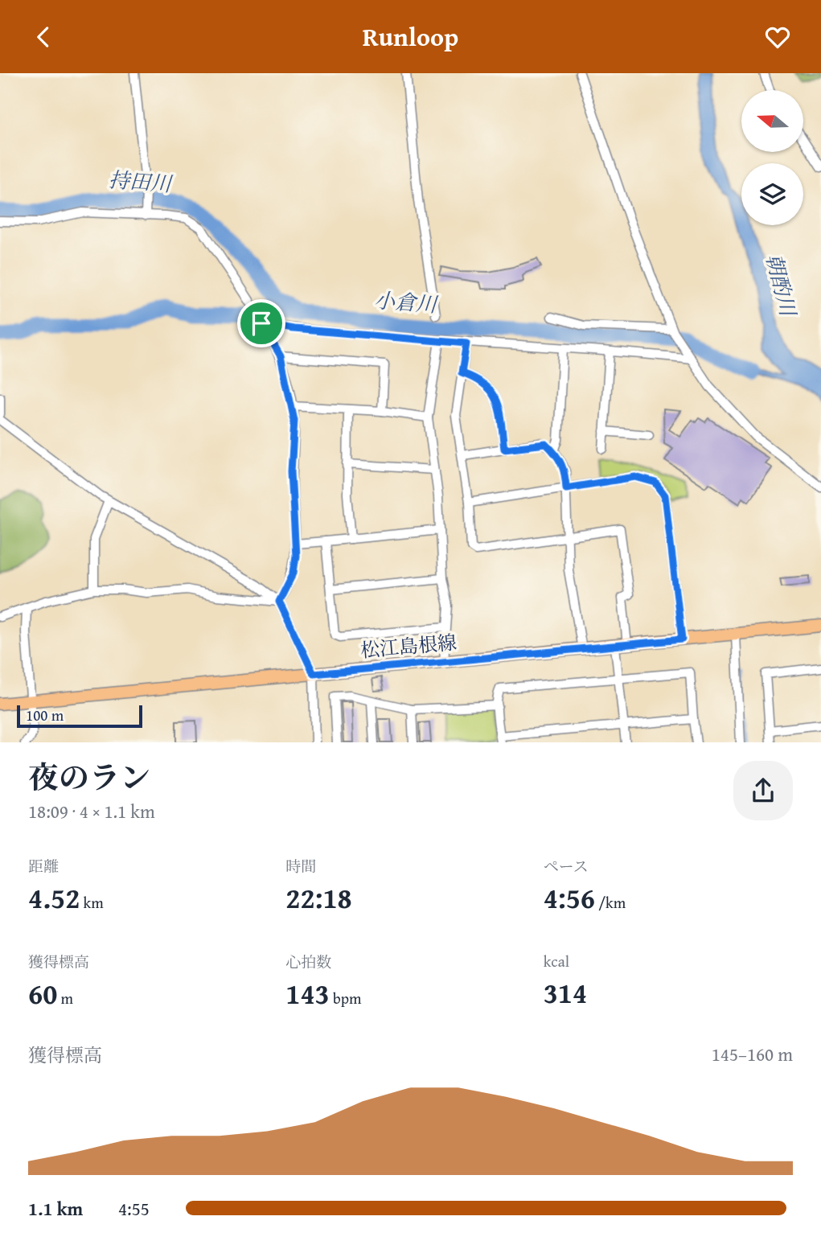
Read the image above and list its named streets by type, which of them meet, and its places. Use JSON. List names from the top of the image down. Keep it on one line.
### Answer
{"streets":{"main road":["松江島根線"]},"water":["持田川","朝酌川","小倉川"],"scale_bar":"100 m","north":"left","page":{"header":"Runloop","scale":"100 m","heading":["夜のラン","18:09 · 4 × 1.1 km"],"stats":[["距離","4.52 km"],["時間","22:18"],["ペース","4:56 /km"],["獲得標高","60 m"],["心拍数","143 bpm"],["kcal","314"]],"chart":["獲得標高","145–160 m"],"list":[{"name":"1.1 km","note":"4:55"}]}}
